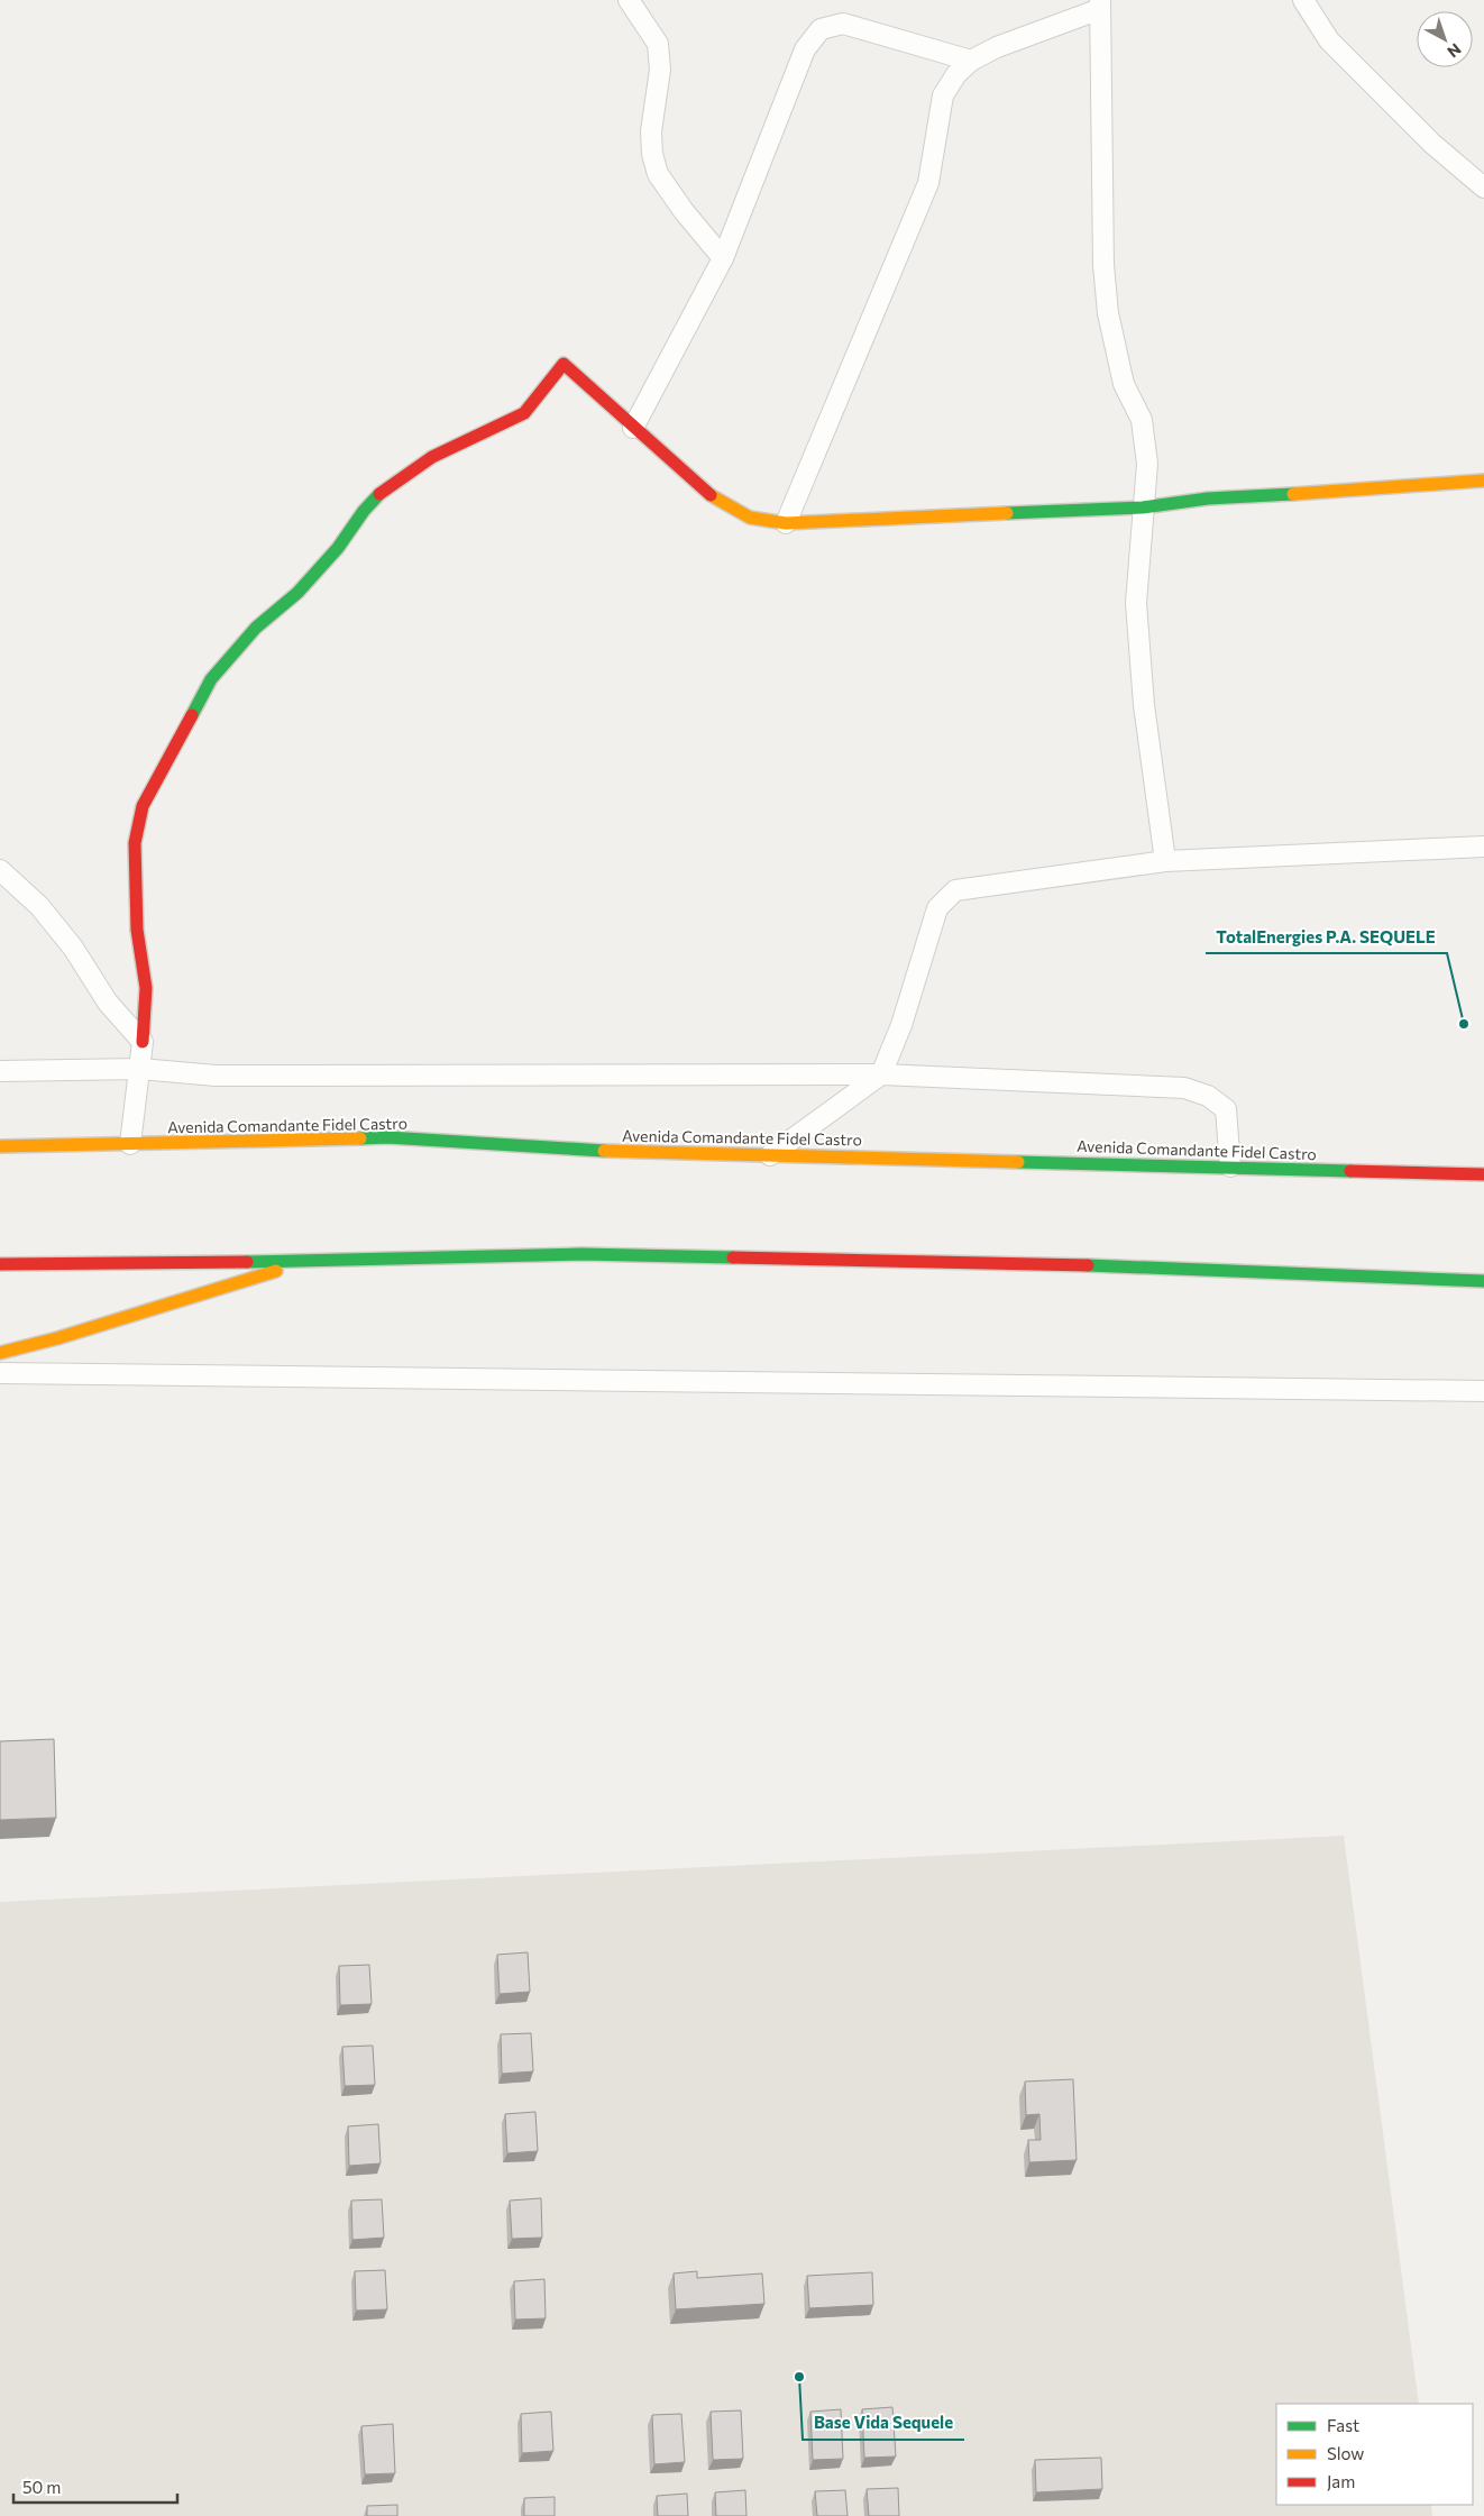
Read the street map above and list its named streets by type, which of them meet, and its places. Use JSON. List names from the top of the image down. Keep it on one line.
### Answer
{"streets":{"main road":["Avenida Comandante Fidel Castro"]},"places":["TotalEnergies P.A. SEQUELE","Base Vida Sequele"],"legend":["Fast","Slow","Jam"],"scale_bar":"50 m","north":"bottom right"}
